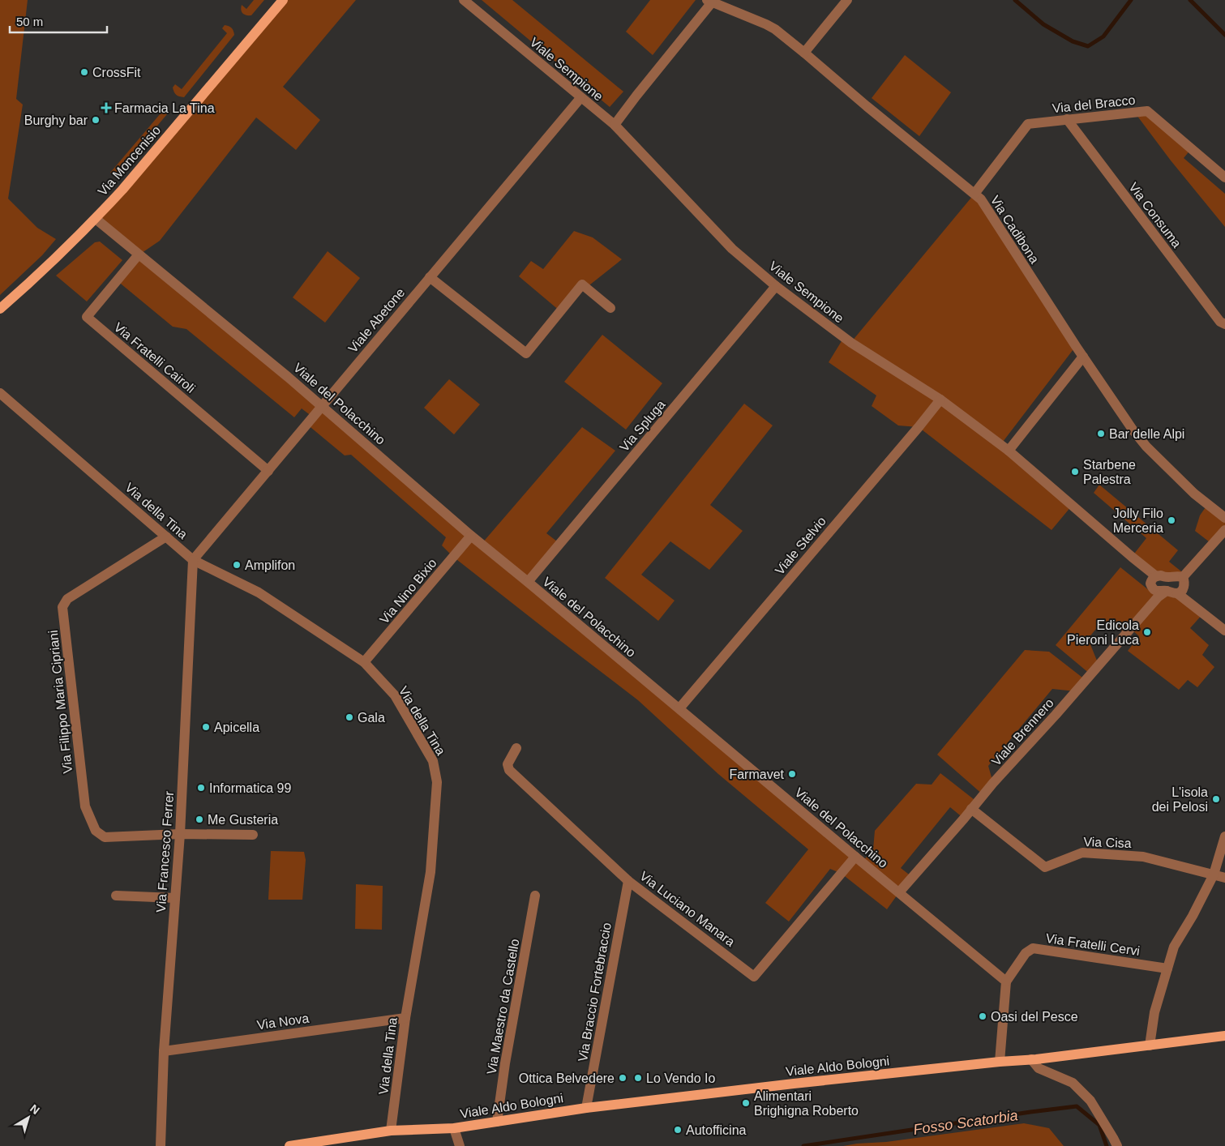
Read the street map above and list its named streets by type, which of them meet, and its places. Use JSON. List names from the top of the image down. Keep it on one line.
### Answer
{"streets":{"main road":["Via Moncenisio","Viale Aldo Bologni"],"street":["Viale Sempione","Via del Bracco","Via Consuma","Via Cadibona","Viale Abetone","Via Fratelli Cairoli","Viale del Polacchino","Via Spluga","Via della Tina","Viale Stelvio","Via Nino Bixio","Via Filippo Maria Cipriani","Viale Brennero","Via Cisa","Via Francesco Ferrer","Via Luciano Manara","Via Fratelli Cervi","Via Braccio Fortebraccio","Via Maestro da Castello","Via Nova"]},"crossings":[["Viale Sempione","Viale Abetone"],["Viale Sempione","Via Spluga"],["Viale Sempione","Viale Stelvio"],["Via del Bracco","Via Consuma"],["Via del Bracco","Via Cadibona"],["Via Moncenisio","Viale del Polacchino"],["Viale Abetone","Via Fratelli Cairoli"],["Viale Abetone","Viale del Polacchino"],["Viale Abetone","Via della Tina"],["Viale Abetone","Via Francesco Ferrer"],["Via Fratelli Cairoli","Viale del Polacchino"],["Viale del Polacchino","Via Spluga"],["Viale del Polacchino","Viale Stelvio"],["Viale del Polacchino","Via Nino Bixio"],["Viale del Polacchino","Viale Brennero"],["Viale del Polacchino","Via Luciano Manara"],["Viale del Polacchino","Via Fratelli Cervi"],["Via della Tina","Via Nino Bixio"],["Via della Tina","Via Filippo Maria Cipriani"],["Via della Tina","Via Francesco Ferrer"],["Via della Tina","Via Nova"],["Via della Tina","Viale Aldo Bologni"],["Via Filippo Maria Cipriani","Via Francesco Ferrer"],["Viale Brennero","Via Cisa"],["Via Francesco Ferrer","Via Nova"],["Via Luciano Manara","Via Braccio Fortebraccio"],["Via Braccio Fortebraccio","Viale Aldo Bologni"],["Via Maestro da Castello","Viale Aldo Bologni"]],"water":["Fosso Scatorbia"],"places":{"other":["CrossFit","Burghy bar","Bar delle Alpi","Starbene Palestra","Jolly Filo Merceria","Amplifon","Edicola Pieroni Luca","Gala","Apicella","Farmavet","Informatica 99","L'isola dei Pelosi","Me Gusteria","Oasi del Pesce","Ottica Belvedere","Lo Vendo Io","Alimentari Brighigna Roberto","Autofficina"],"health":["Farmacia La Tina"]},"scale_bar":"50 m","north":"top right"}
